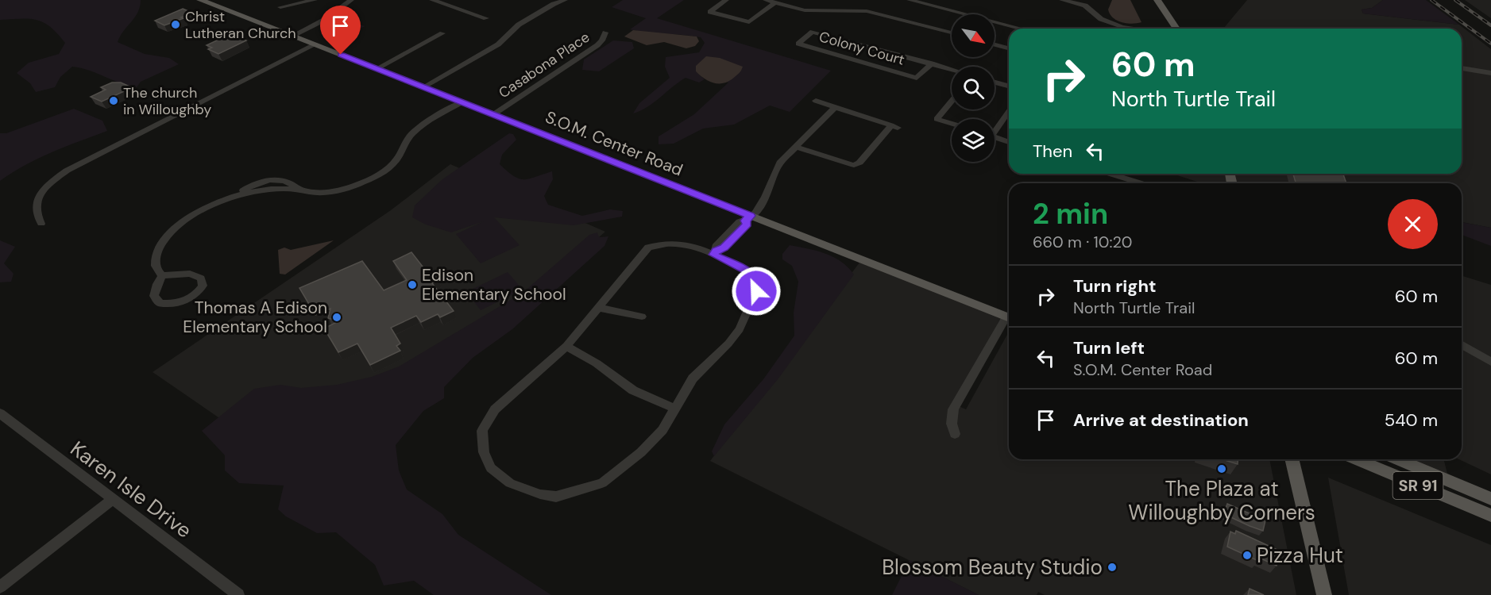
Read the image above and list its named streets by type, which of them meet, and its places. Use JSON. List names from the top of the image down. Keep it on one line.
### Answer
{"streets":{"main road":["S.O.M. Center Road","SR 91"],"street":["Colony Court","Casabona Place","Karen Isle Drive"]},"crossings":[["Casabona Place","S.O.M. Center Road"]],"places":["Christ Lutheran Church","The church in Willoughby","Edison Elementary School","Thomas A Edison Elementary School","The Plaza at Willoughby Corners","Pizza Hut","Blossom Beauty Studio"],"north":"bottom right","page":{"turn":["60 m","North Turtle Trail"],"then":"Then","heading":["2 min","660 m · 10:20"],"list":[{"name":"Turn right","note":"North Turtle Trail","value":"60 m"},{"name":"Turn left","note":"S.O.M. Center Road","value":"60 m"},{"name":"Arrive at destination","value":"540 m"}]}}
